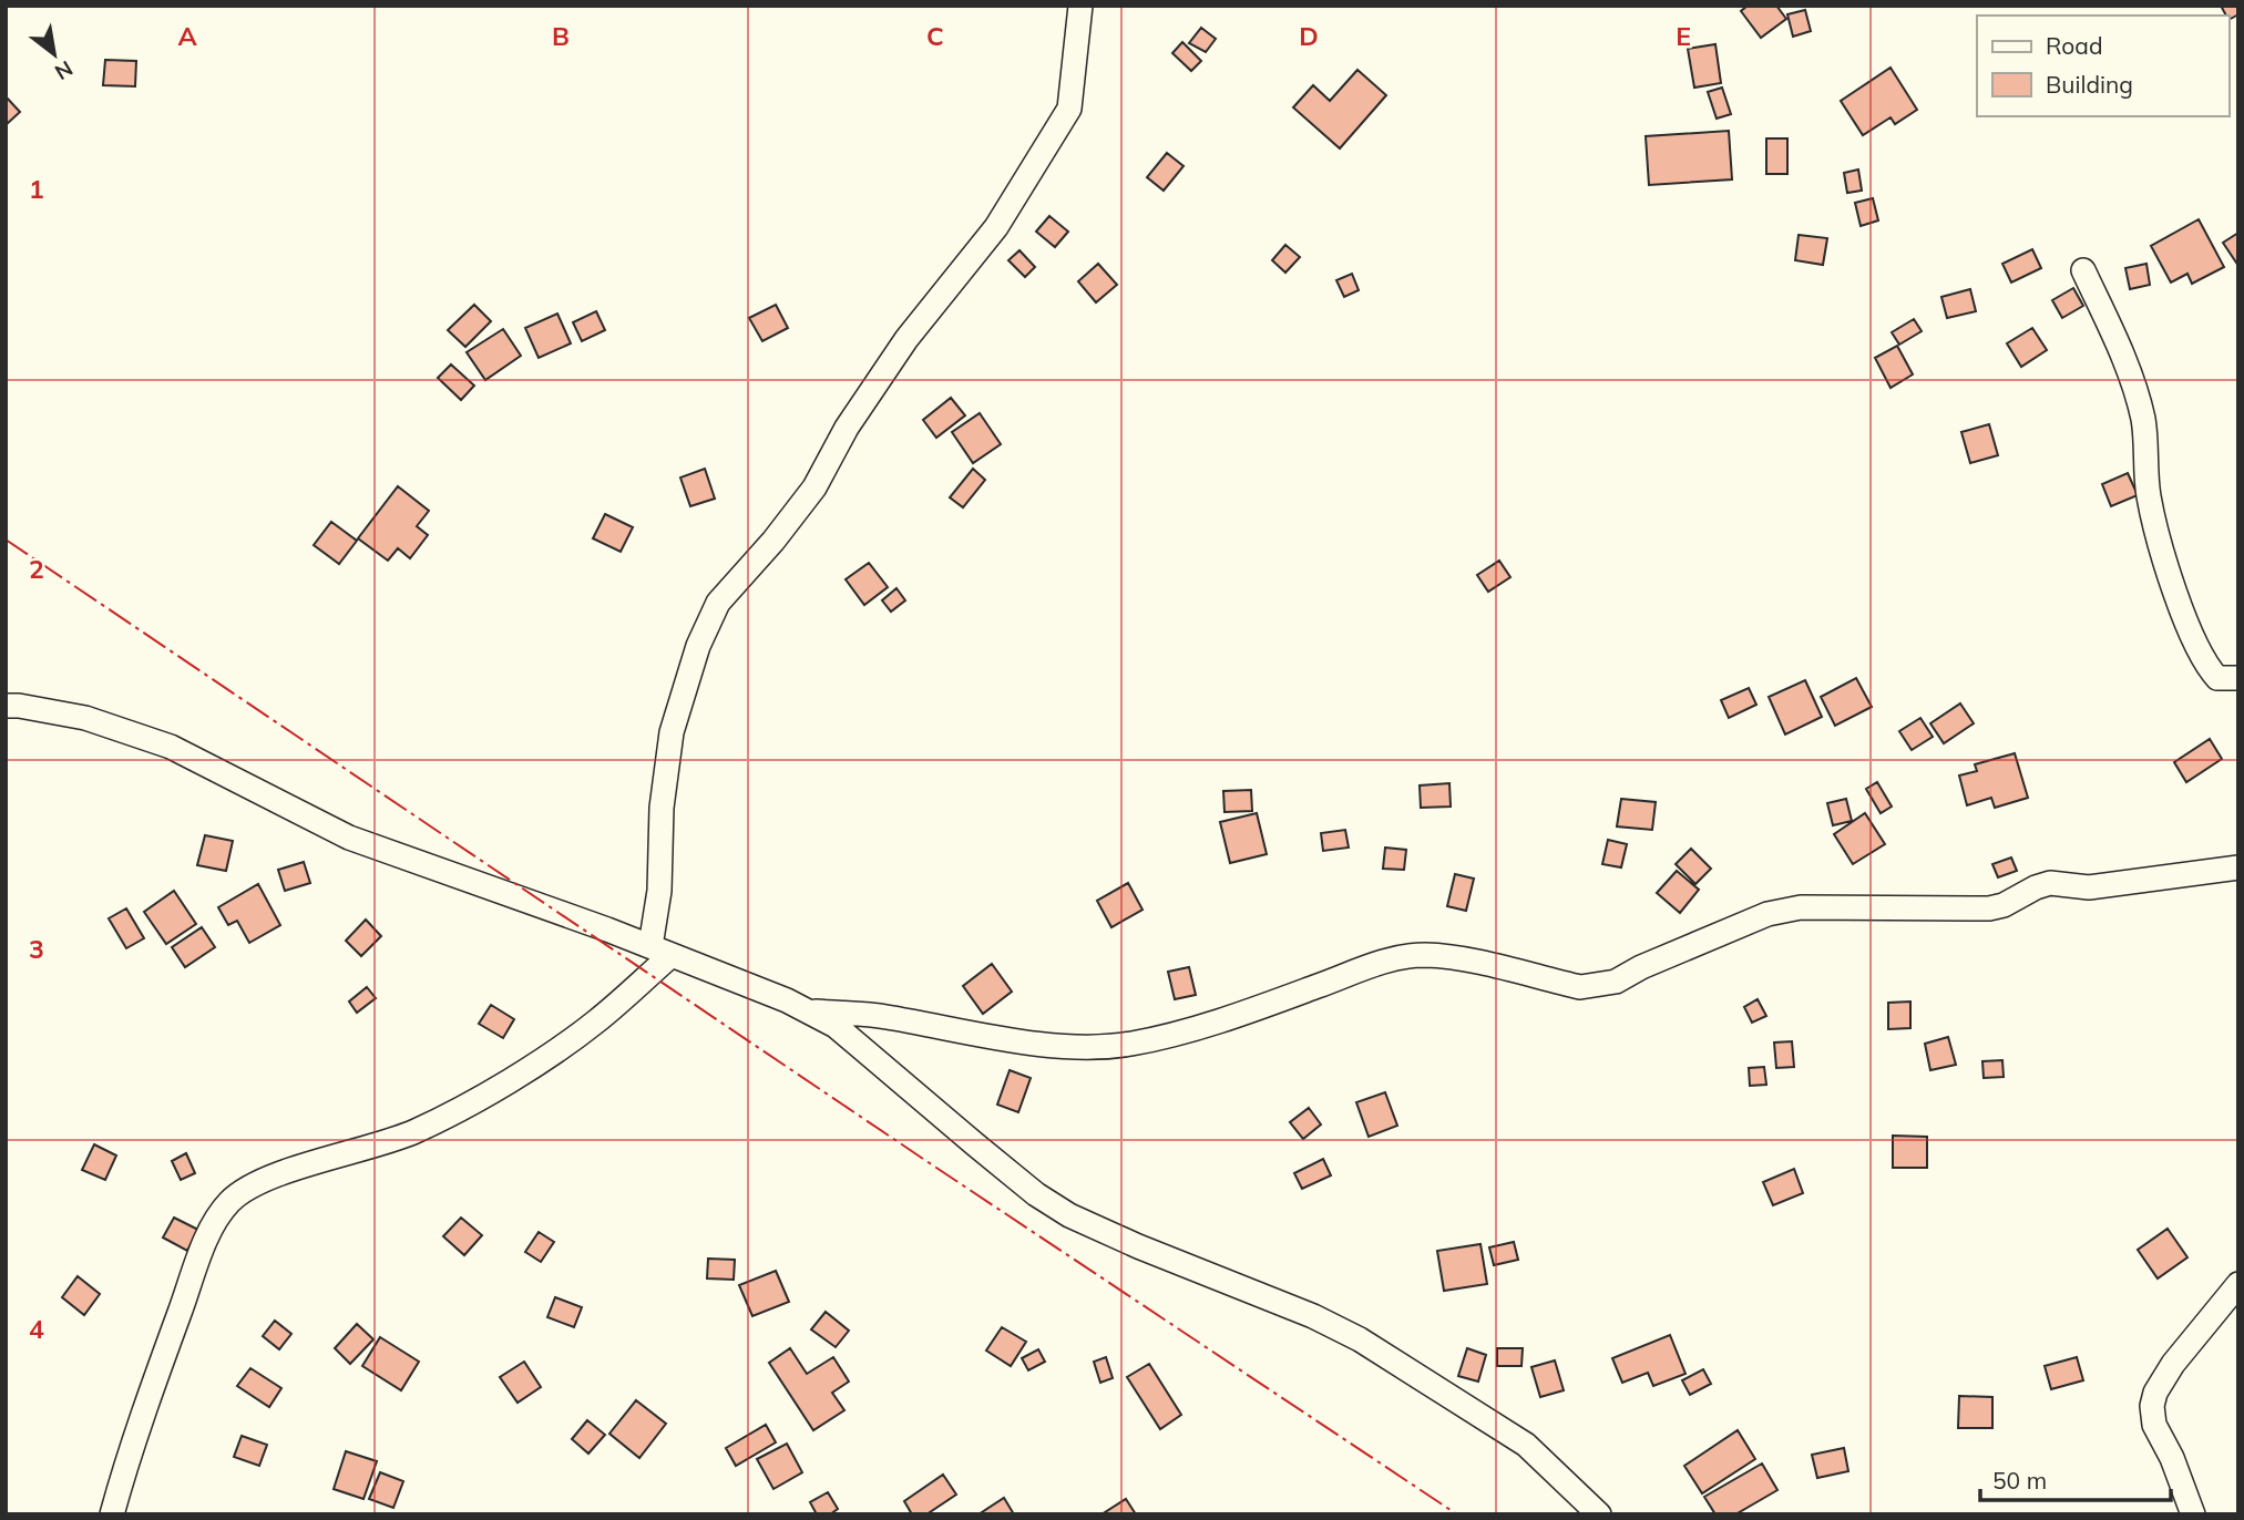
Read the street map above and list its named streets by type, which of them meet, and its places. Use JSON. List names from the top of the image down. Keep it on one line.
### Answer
{"legend":["Road","Building"],"scale_bar":"50 m","north":"bottom right","grid":{"columns":["A","B","C","D","E"],"rows":["1","2","3","4"]}}
